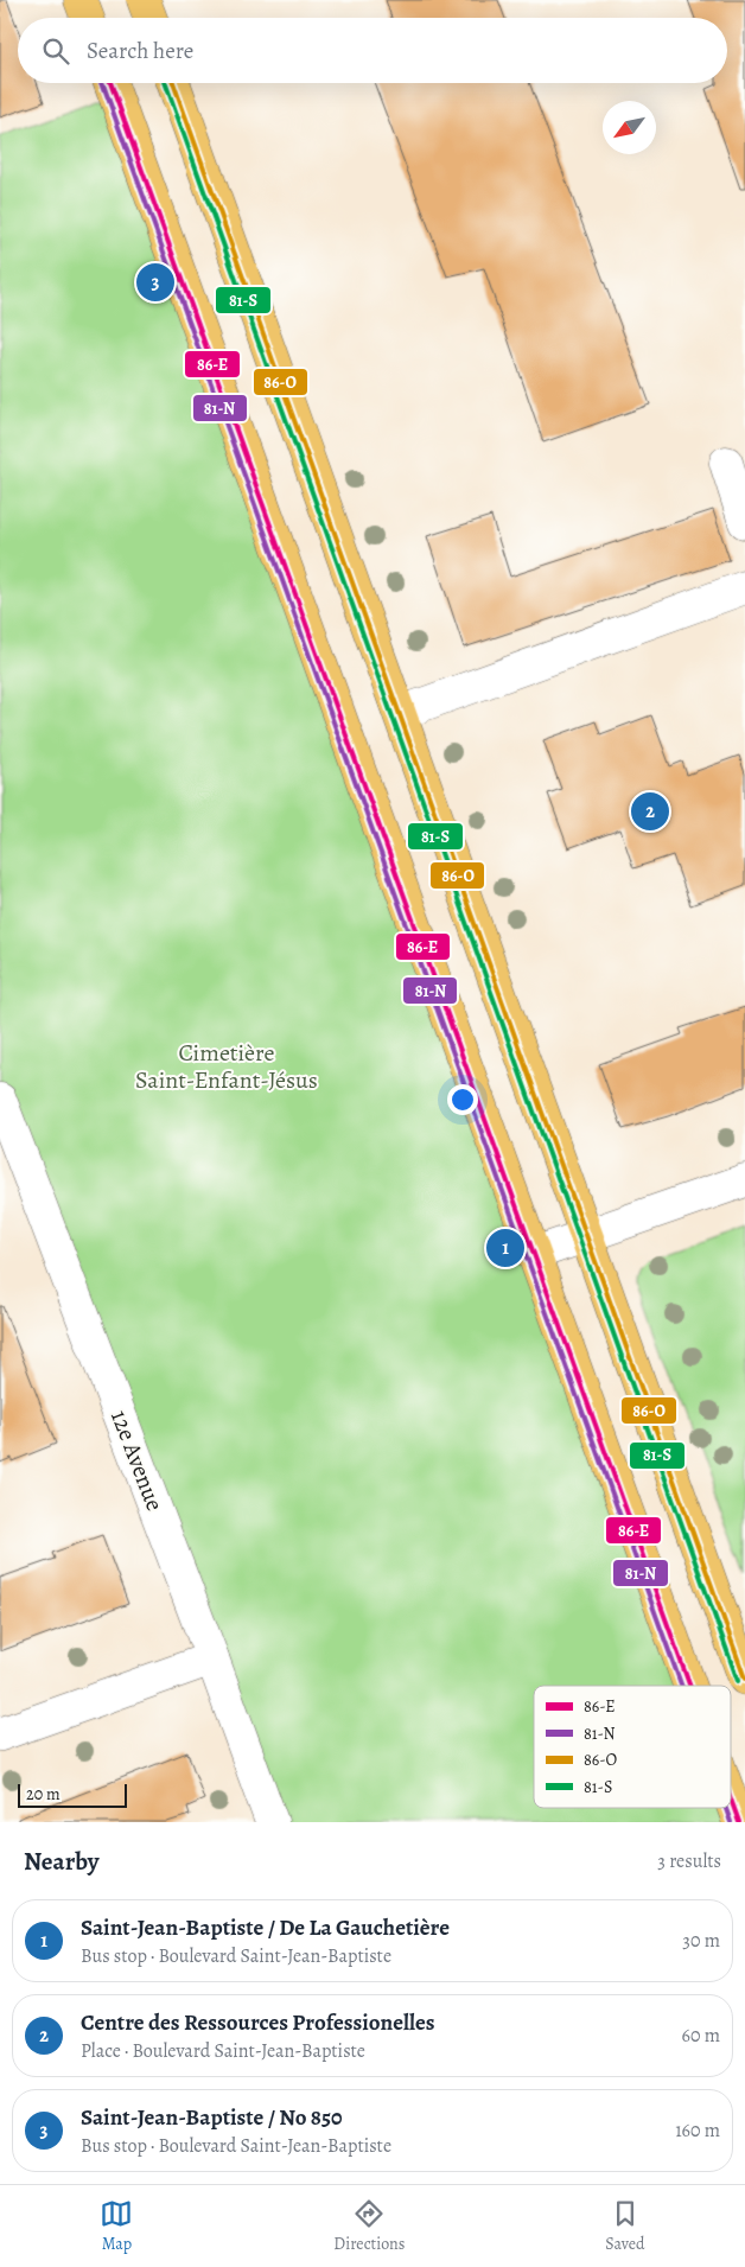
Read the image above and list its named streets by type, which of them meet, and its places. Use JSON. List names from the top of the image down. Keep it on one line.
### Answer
{"streets":{"street":["12e Avenue"]},"parks":["Cimetière Saint-Enfant-Jésus"],"lines":["transit line 86-E","transit line 81-N","transit line 86-O","transit line 81-S"],"legend":["86-E","81-N","86-O","81-S"],"scale_bar":"20 m","north":"bottom left","page":{"search":"Search here","pins":["3","2","1"],"scale":"20 m","heading":["Nearby","3 results"],"list":[{"mark":"1","name":"Saint-Jean-Baptiste / De La Gauchetière","note":"Bus stop · Boulevard Saint-Jean-Baptiste","value":"30 m"},{"mark":"2","name":"Centre des Ressources Professionelles","note":"Place · Boulevard Saint-Jean-Baptiste","value":"60 m"},{"mark":"3","name":"Saint-Jean-Baptiste / No 850","note":"Bus stop · Boulevard Saint-Jean-Baptiste","value":"160 m"}],"nav":["Map","Directions","Saved"]}}
